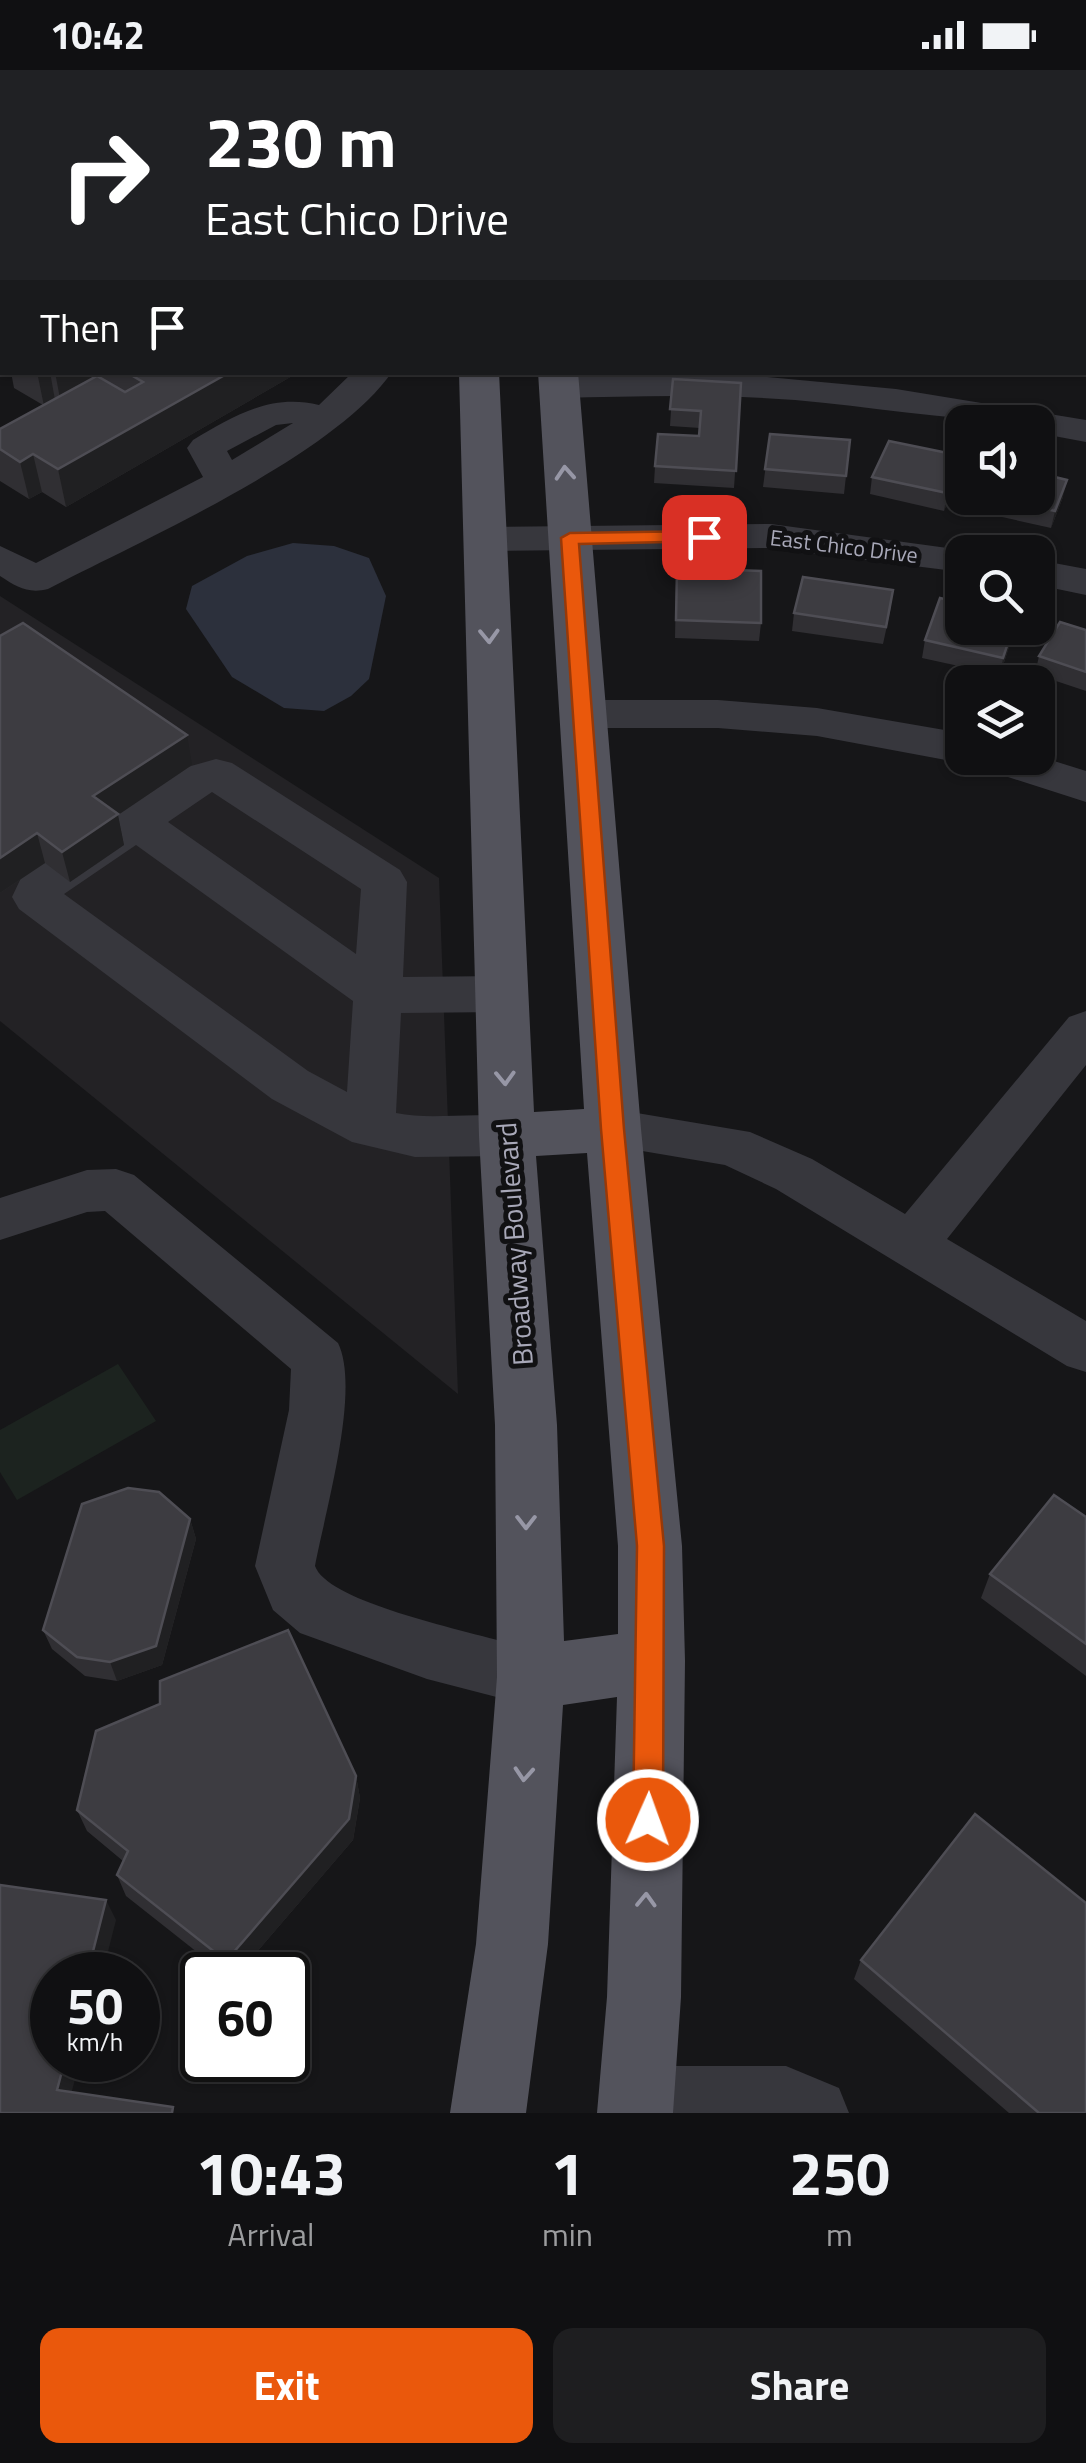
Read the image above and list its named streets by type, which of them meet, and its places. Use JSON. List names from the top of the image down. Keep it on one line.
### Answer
{"streets":{"main road":["Broadway Boulevard"],"street":["East Chico Drive"]},"crossings":[["East Chico Drive","Broadway Boulevard"]],"page":{"status":"10:42","turn":["230 m","East Chico Drive"],"then":"Then","speed":"50 km/h","limit":"60","eta":["10:43","Arrival","1","min","250","m"],"buttons":["Exit","Share"]}}
